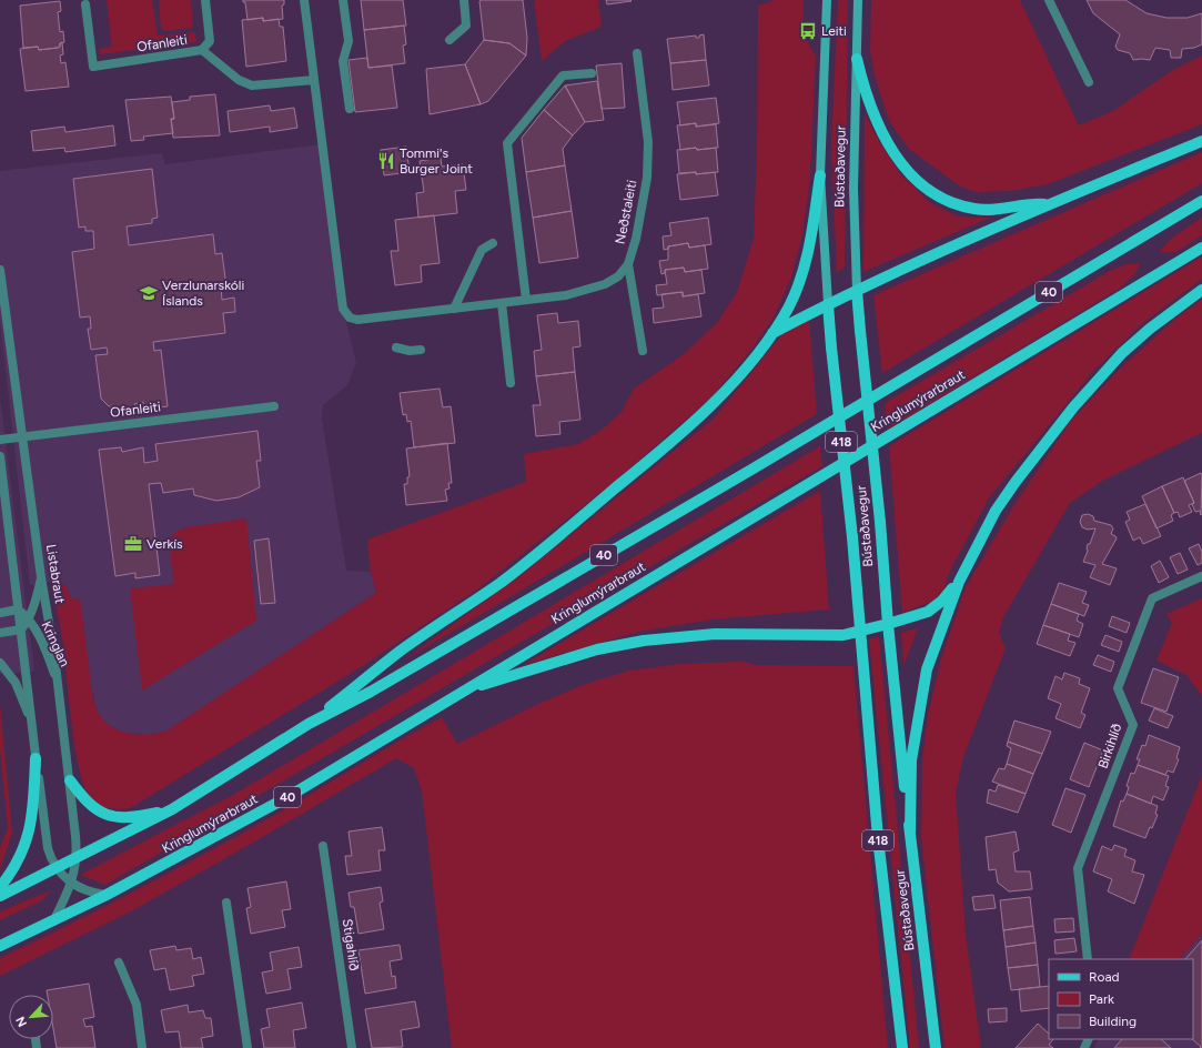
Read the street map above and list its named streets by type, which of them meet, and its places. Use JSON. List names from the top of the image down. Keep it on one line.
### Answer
{"streets":{"main road":["Bústaðavegur","40","Kringlumýrarbraut","418"],"street":["Ofanleiti","Neðstaleiti","Listabraut","Kringlan","Birkihlíð","Stigahlíð"]},"crossings":[["Ofanleiti","Neðstaleiti"],["Ofanleiti","Listabraut"],["Kringlumýrarbraut","Listabraut"],["Listabraut","Kringlan"]],"places":{"bus stop":["Leiti"],"restaurant":["Tommi's Burger Joint"],"school or university":["Verzlunarskóli Íslands"],"office":["Verkís"]},"legend":["Road","Park","Building"],"north":"bottom left"}
